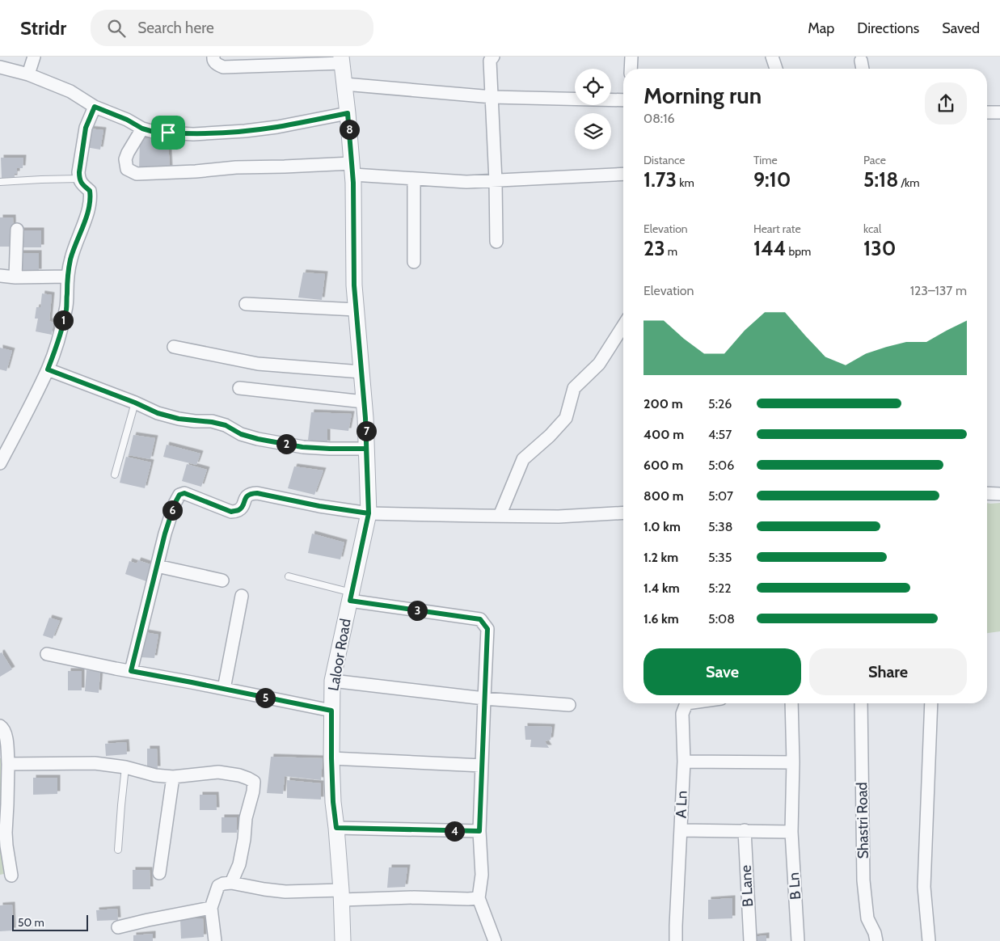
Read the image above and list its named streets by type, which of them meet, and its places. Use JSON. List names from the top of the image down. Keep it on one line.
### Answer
{"streets":{"street":["Laloor Road","A Ln","Shastri Road","B Lane","B Ln"]},"scale_bar":"50 m","page":{"header":"Stridr","search":"Search here","nav":["Map","Directions","Saved"],"heading":["Morning run","08:16"],"pins":["8","1","7","2","6","3","5","4"],"stats":[["Distance","1.73 km"],["Time","9:10"],["Pace","5:18 /km"],["Elevation","23 m"],["Heart rate","144 bpm"],["kcal","130"]],"chart":["Elevation","123–137 m"],"list":[{"name":"200 m","note":"5:26"},{"name":"400 m","note":"4:57"},{"name":"600 m","note":"5:06"},{"name":"800 m","note":"5:07"},{"name":"1.0 km","note":"5:38"},{"name":"1.2 km","note":"5:35"},{"name":"1.4 km","note":"5:22"},{"name":"1.6 km","note":"5:08"}],"buttons":["Save","Share"],"scale":"50 m"}}
